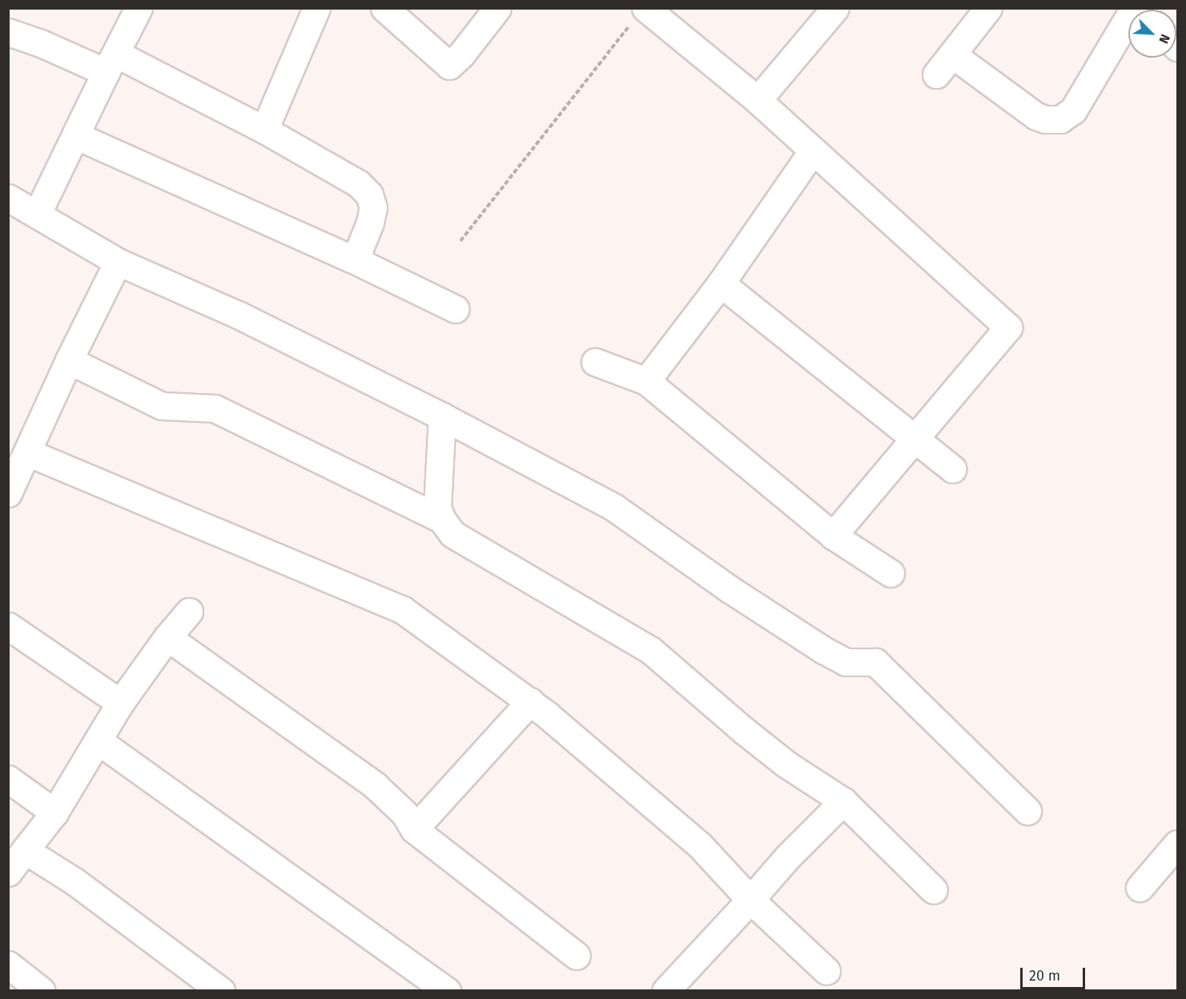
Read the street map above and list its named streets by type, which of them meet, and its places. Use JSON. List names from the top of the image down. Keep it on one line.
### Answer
{"scale_bar":"20 m","north":"bottom right"}
